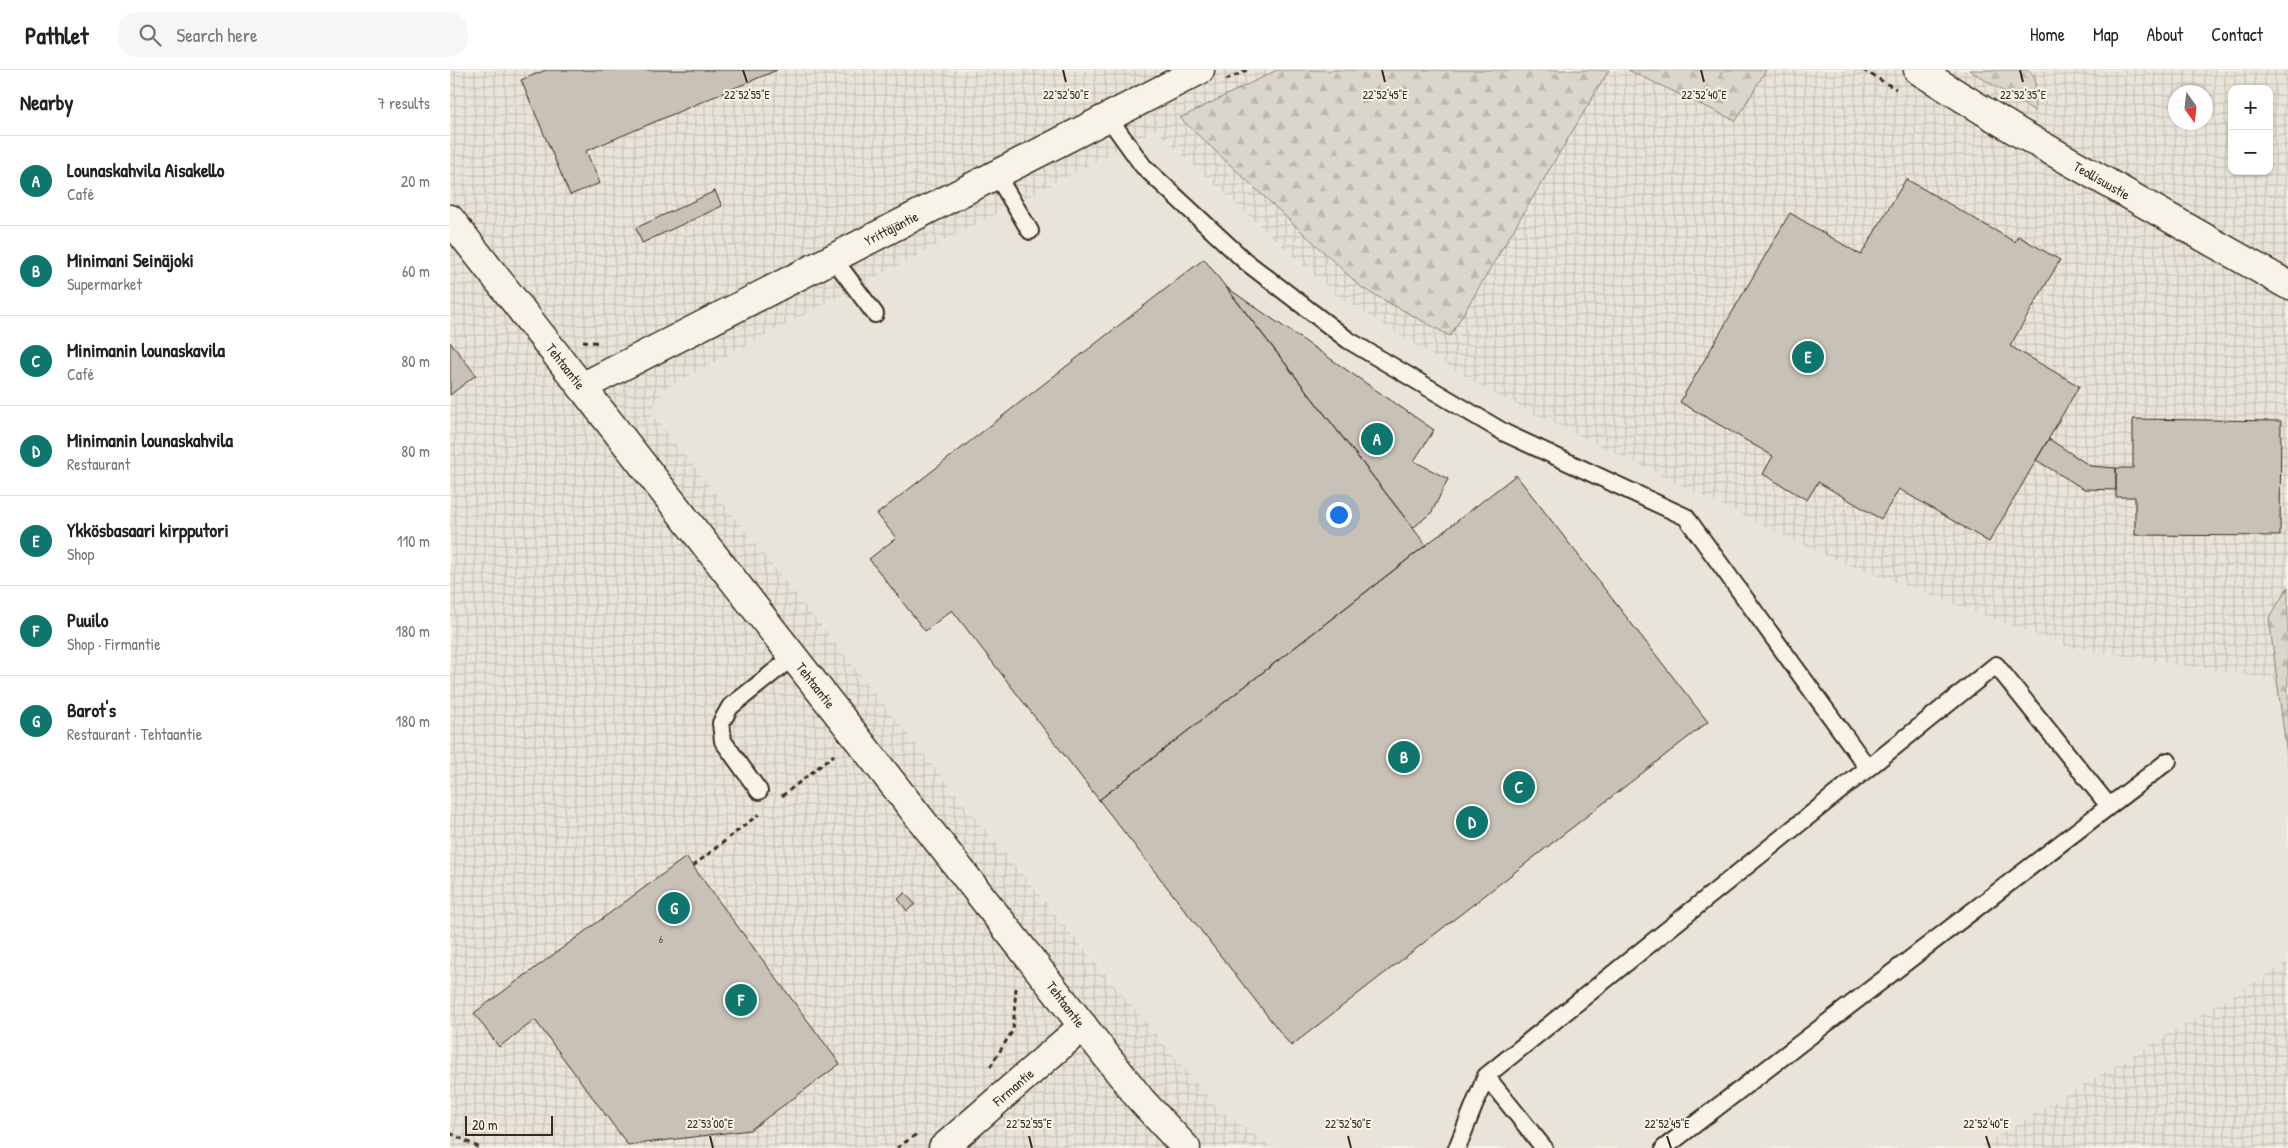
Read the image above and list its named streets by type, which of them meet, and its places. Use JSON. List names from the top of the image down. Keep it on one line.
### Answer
{"streets":{"street":["Teollisuustie","Yrittäjäntie","Tehtaantie","Firmantie"]},"crossings":[["Yrittäjäntie","Tehtaantie"],["Tehtaantie","Firmantie"]],"house_numbers":["6"],"scale_bar":"20 m","north":"bottom","page":{"header":"Pathlet","search":"Search here","nav":["Home","Map","About","Contact"],"heading":["Nearby","7 results"],"map_buttons":["+","−"],"list":[{"mark":"A","name":"Lounaskahvila Aisakello","note":"Café","value":"20 m"},{"mark":"B","name":"Minimani Seinäjoki","note":"Supermarket","value":"60 m"},{"mark":"C","name":"Minimanin lounaskavila","note":"Café","value":"80 m"},{"mark":"D","name":"Minimanin lounaskahvila","note":"Restaurant","value":"80 m"},{"mark":"E","name":"Ykkösbasaari kirpputori","note":"Shop","value":"110 m"},{"mark":"F","name":"Puuilo","note":"Shop · Firmantie","value":"180 m"},{"mark":"G","name":"Barot's","note":"Restaurant · Tehtaantie","value":"180 m"}],"pins":["E","A","B","C","D","G","F"],"scale":"20 m"},"coordinates":["22°52'55\"E","22°52'50\"E","22°52'45\"E","22°52'40\"E","22°52'35\"E","22°53'00\"E"]}
